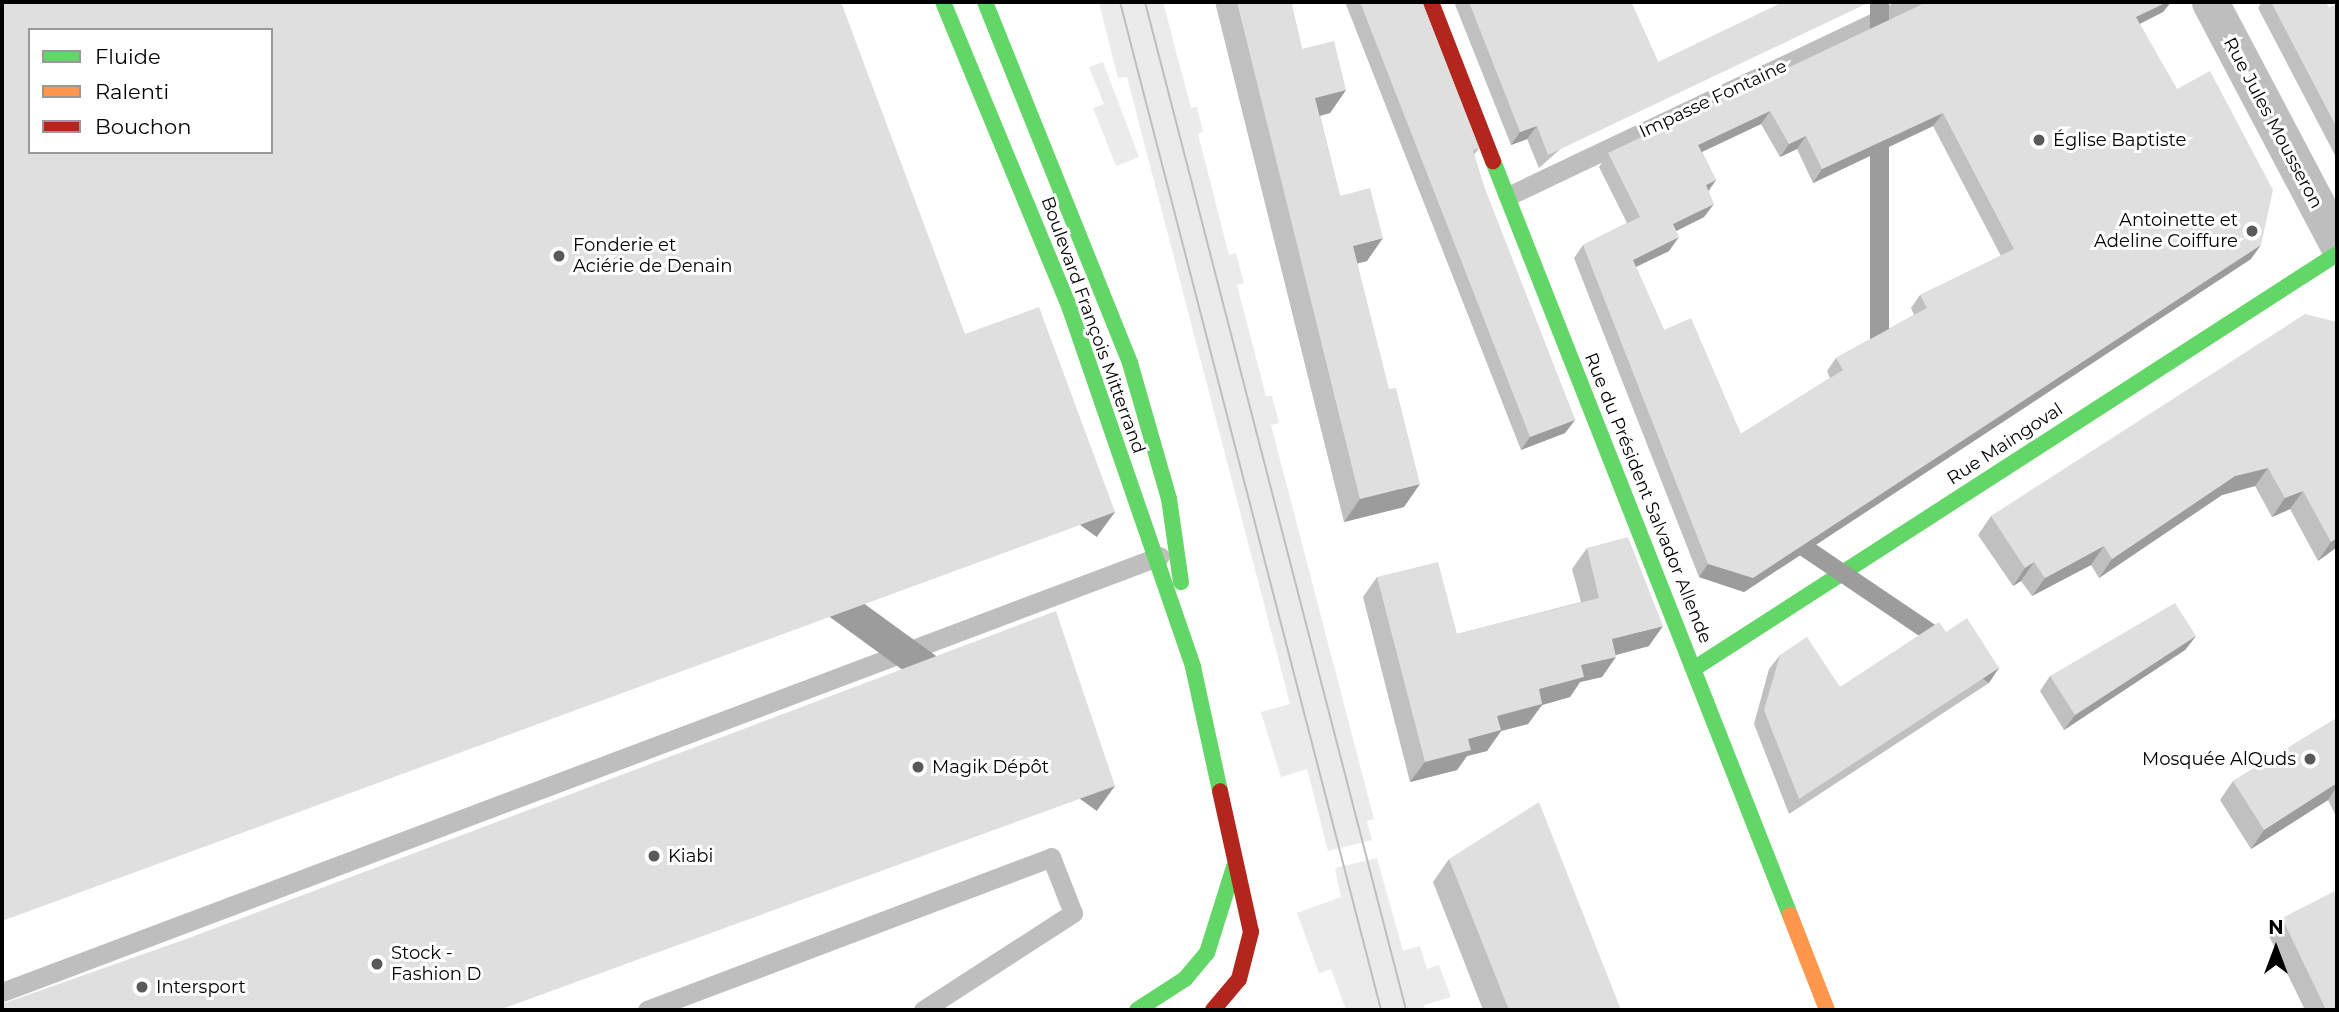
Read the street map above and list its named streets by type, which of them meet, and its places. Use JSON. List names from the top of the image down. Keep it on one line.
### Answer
{"streets":{"main road":["Boulevard François Mitterrand","Rue Maingoval","Rue du Président Salvador Allende"],"street":["Rue Jules Mousseron"],"lane":["Impasse Fontaine"]},"crossings":[["Impasse Fontaine","Rue du Président Salvador Allende"],["Rue Maingoval","Rue du Président Salvador Allende"]],"places":["Église Baptiste","Antoinette et Adeline Coiffure","Fonderie et Aciérie de Denain","Mosquée AlQuds","Magik Dépôt","Kiabi","Stock - Fashion D","Intersport"],"legend":["Fluide","Ralenti","Bouchon"],"north":"top"}
